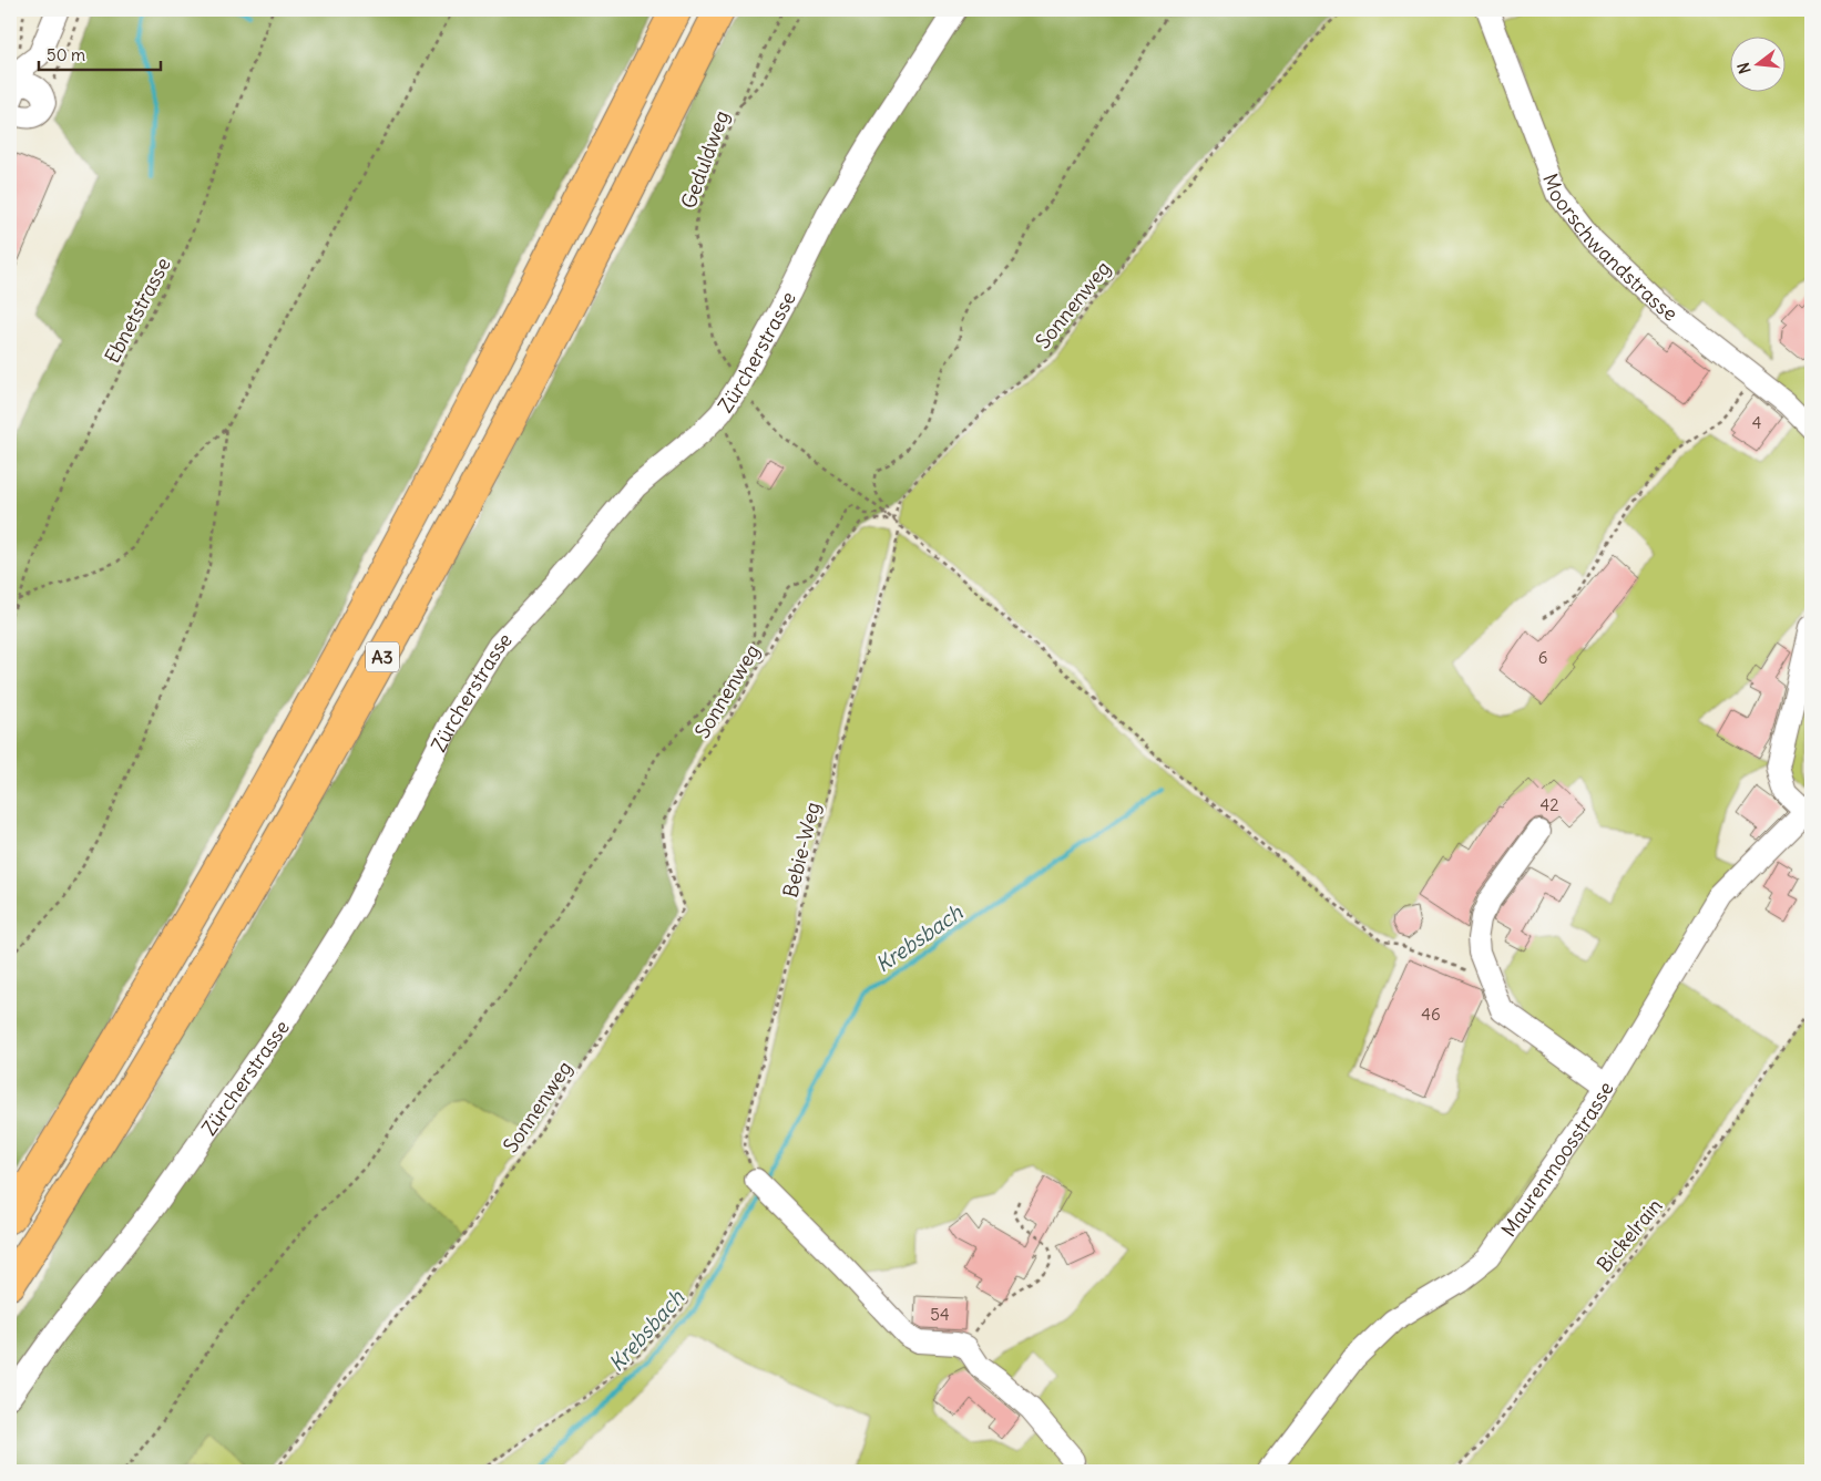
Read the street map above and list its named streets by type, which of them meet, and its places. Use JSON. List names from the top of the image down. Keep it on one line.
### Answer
{"streets":{"highway":["A3"],"street":["Moorschwandstrasse","Zürcherstrasse","Maurenmoosstrasse"],"path":["Geduldweg","Sonnenweg","Ebnetstrasse","Bebie-Weg","Bickelrain"]},"crossings":[["Geduldweg","Sonnenweg"],["Geduldweg","Zürcherstrasse"],["Geduldweg","Bebie-Weg"]],"water":["Krebsbach"],"house_numbers":["4","6","42","46","54"],"scale_bar":"50 m","north":"left"}
